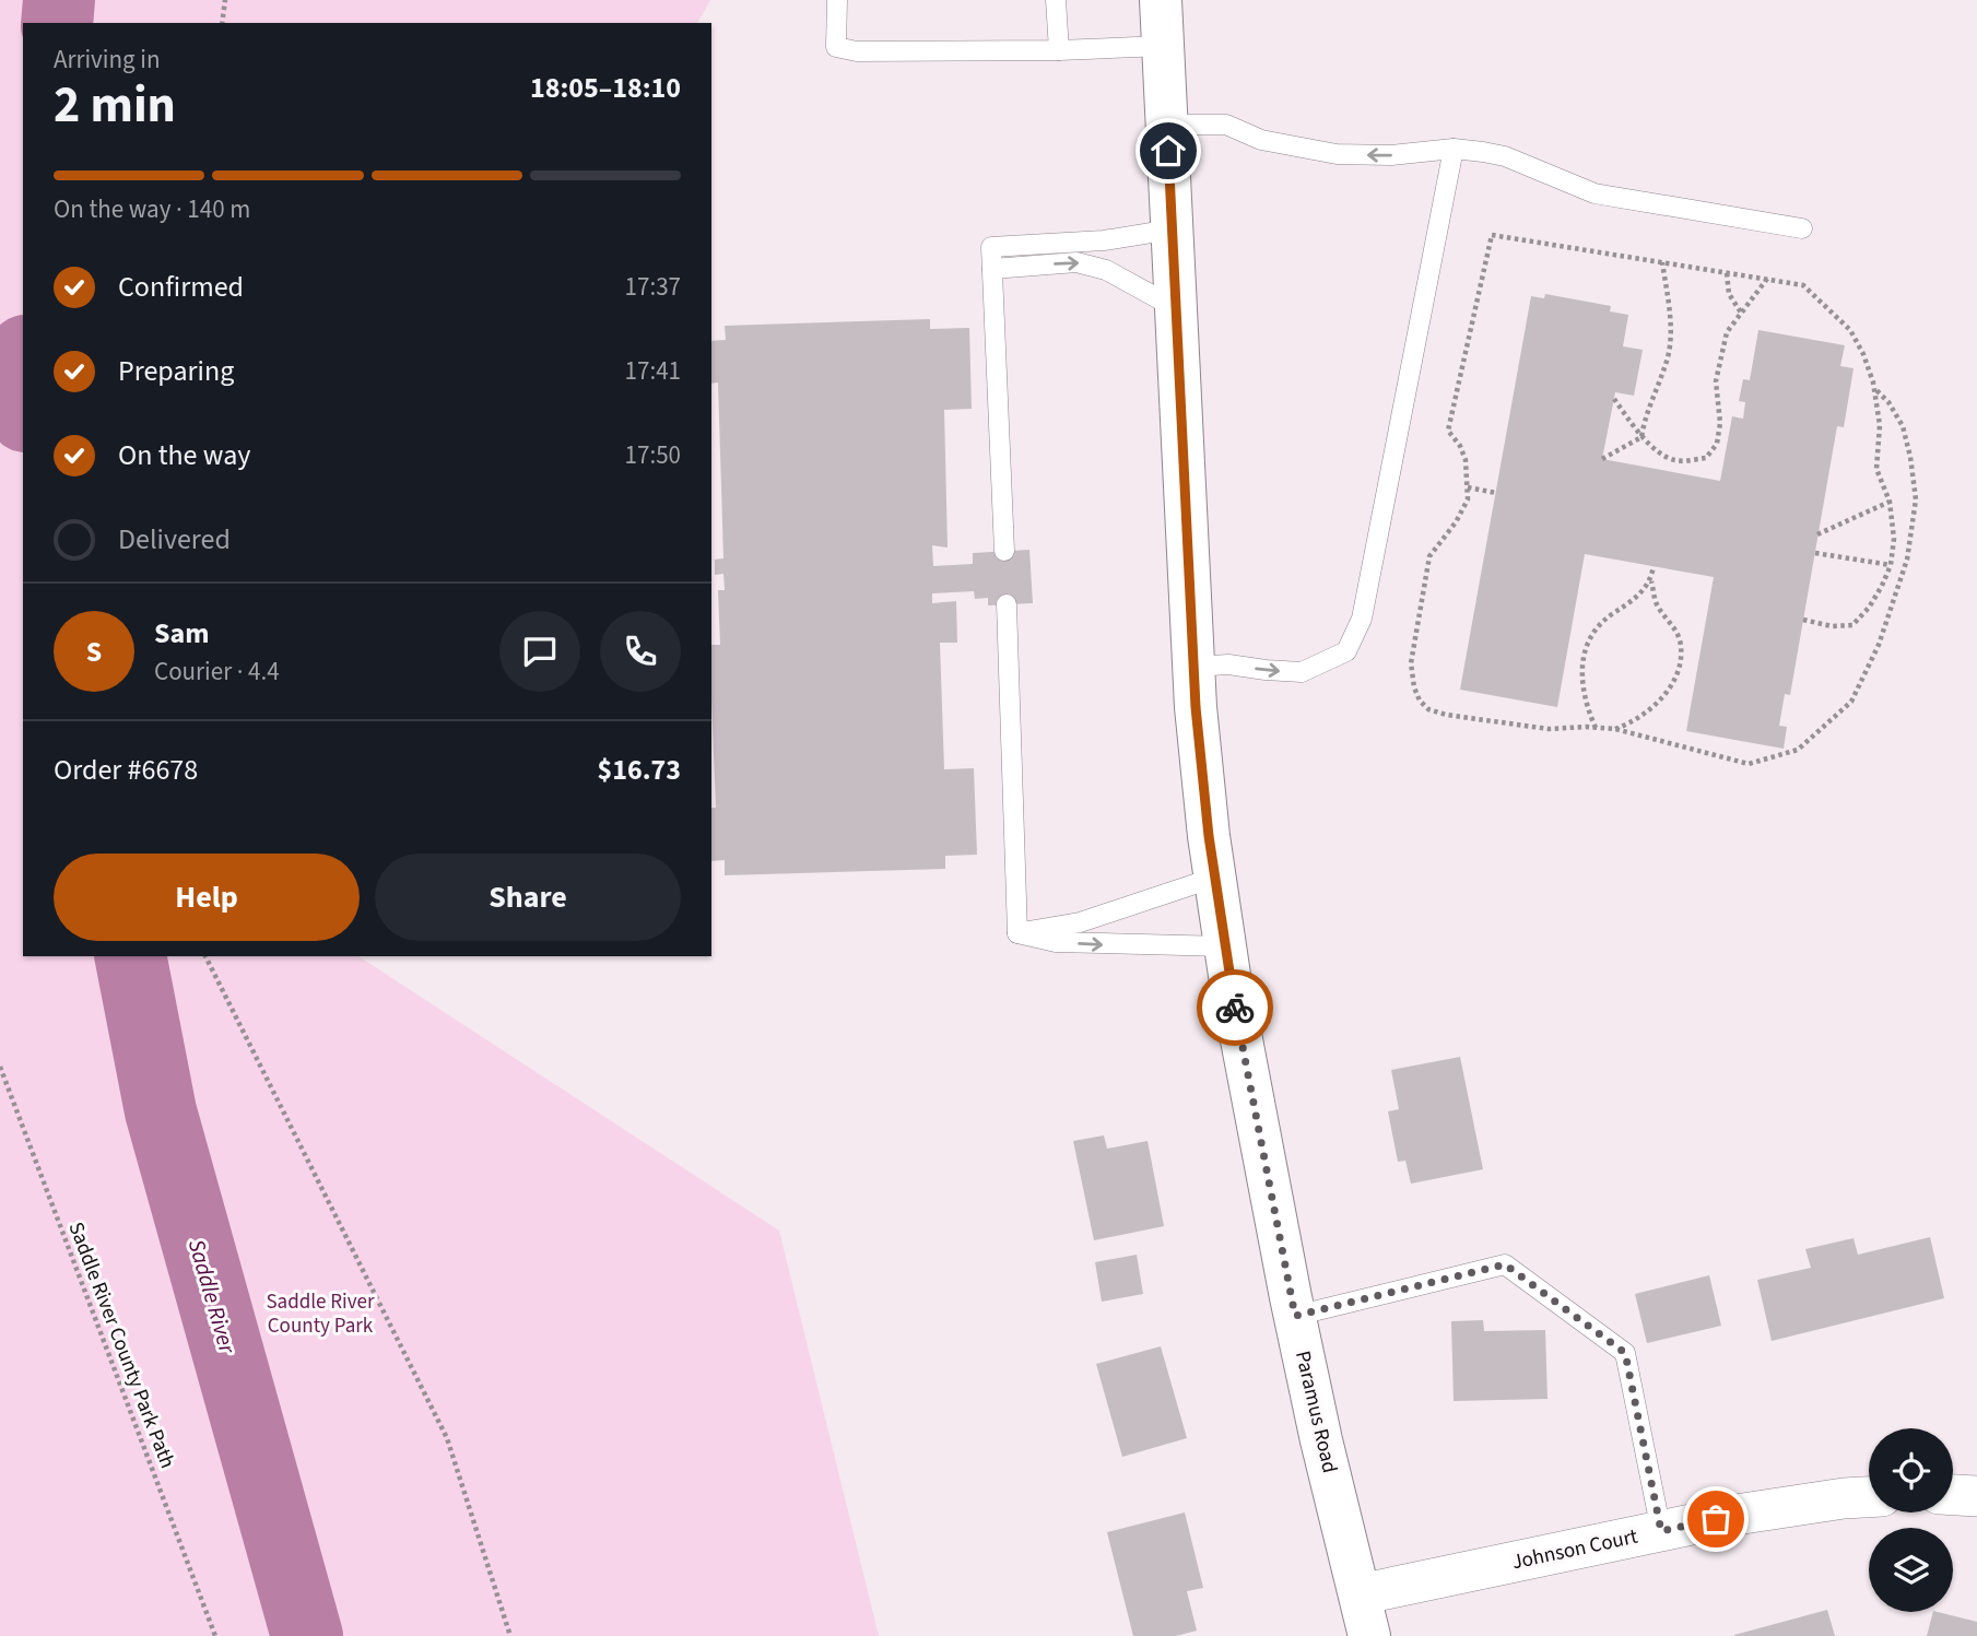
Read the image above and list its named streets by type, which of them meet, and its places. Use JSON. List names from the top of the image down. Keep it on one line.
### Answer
{"streets":{"main road":["Paramus Road"],"street":["Johnson Court"],"path":["Saddle River County Park Path"]},"crossings":[["Paramus Road","Johnson Court"]],"water":["Saddle River"],"parks":["Saddle River County Park"],"page":{"heading":["2 min","Arriving in","18:05–18:10"],"panel":["Sam","Courier · 4.4","Order #6678","$16.73"],"bar":"On the way · 140 m","list":[["Confirmed","17:37"],["Preparing","17:41"],["On the way","17:50"],"Delivered"],"round":"S","buttons":["Help","Share"]}}
